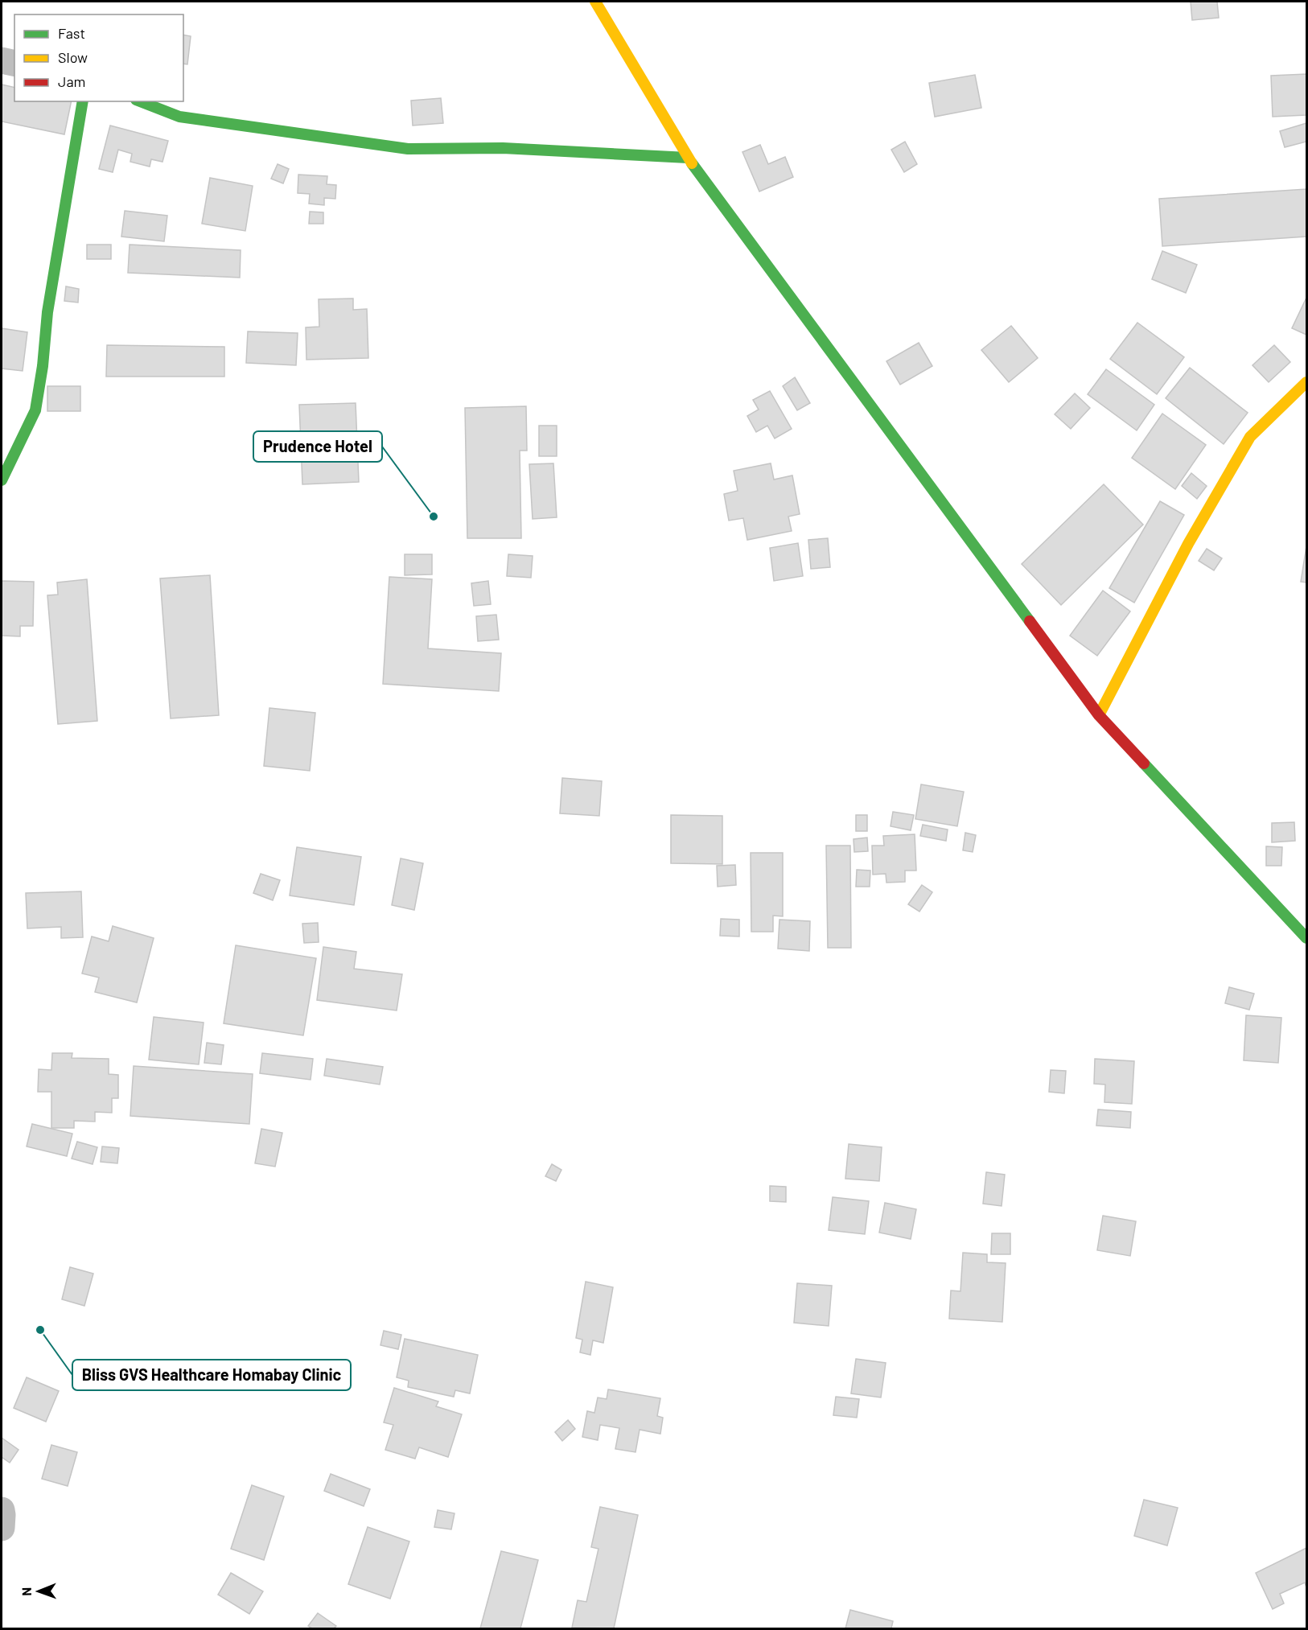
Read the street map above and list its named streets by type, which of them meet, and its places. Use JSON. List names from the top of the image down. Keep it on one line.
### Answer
{"places":["Prudence Hotel","Bliss GVS Healthcare Homabay Clinic"],"legend":["Fast","Slow","Jam"],"north":"left"}
